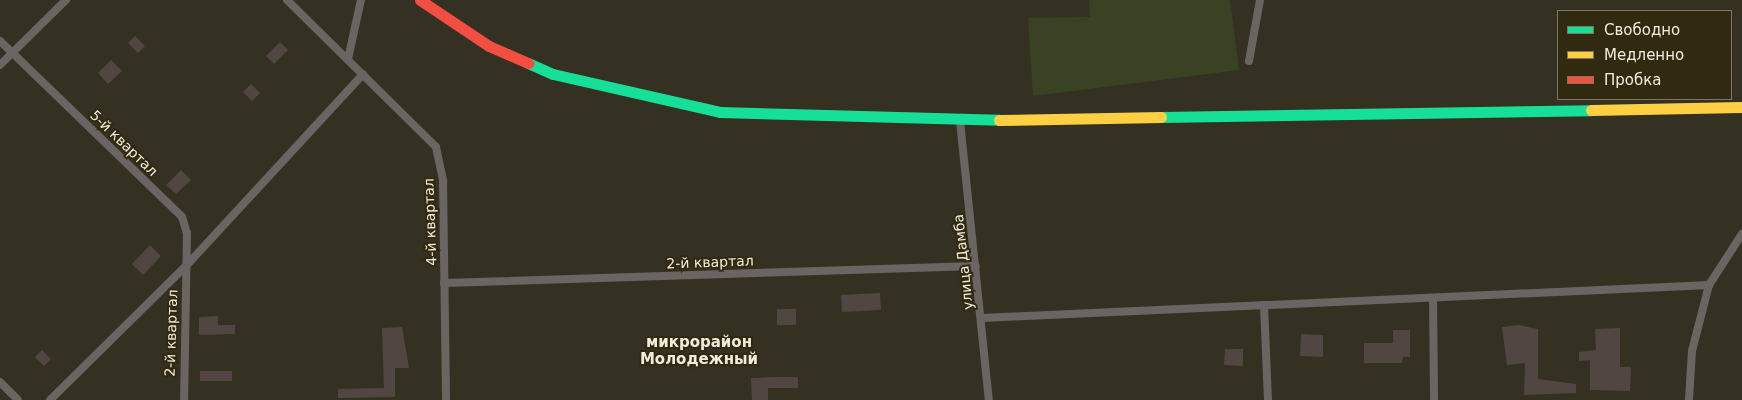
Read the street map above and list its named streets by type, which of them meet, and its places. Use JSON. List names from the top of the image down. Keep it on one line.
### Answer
{"streets":{"lane":["5-й квартал","4-й квартал","2-й квартал","улица Дамба"]},"crossings":[["5-й квартал","2-й квартал"],["4-й квартал","2-й квартал"],["2-й квартал","улица Дамба"]],"districts":["микрорайон Молодежный"],"legend":["Свободно","Медленно","Пробка"]}
